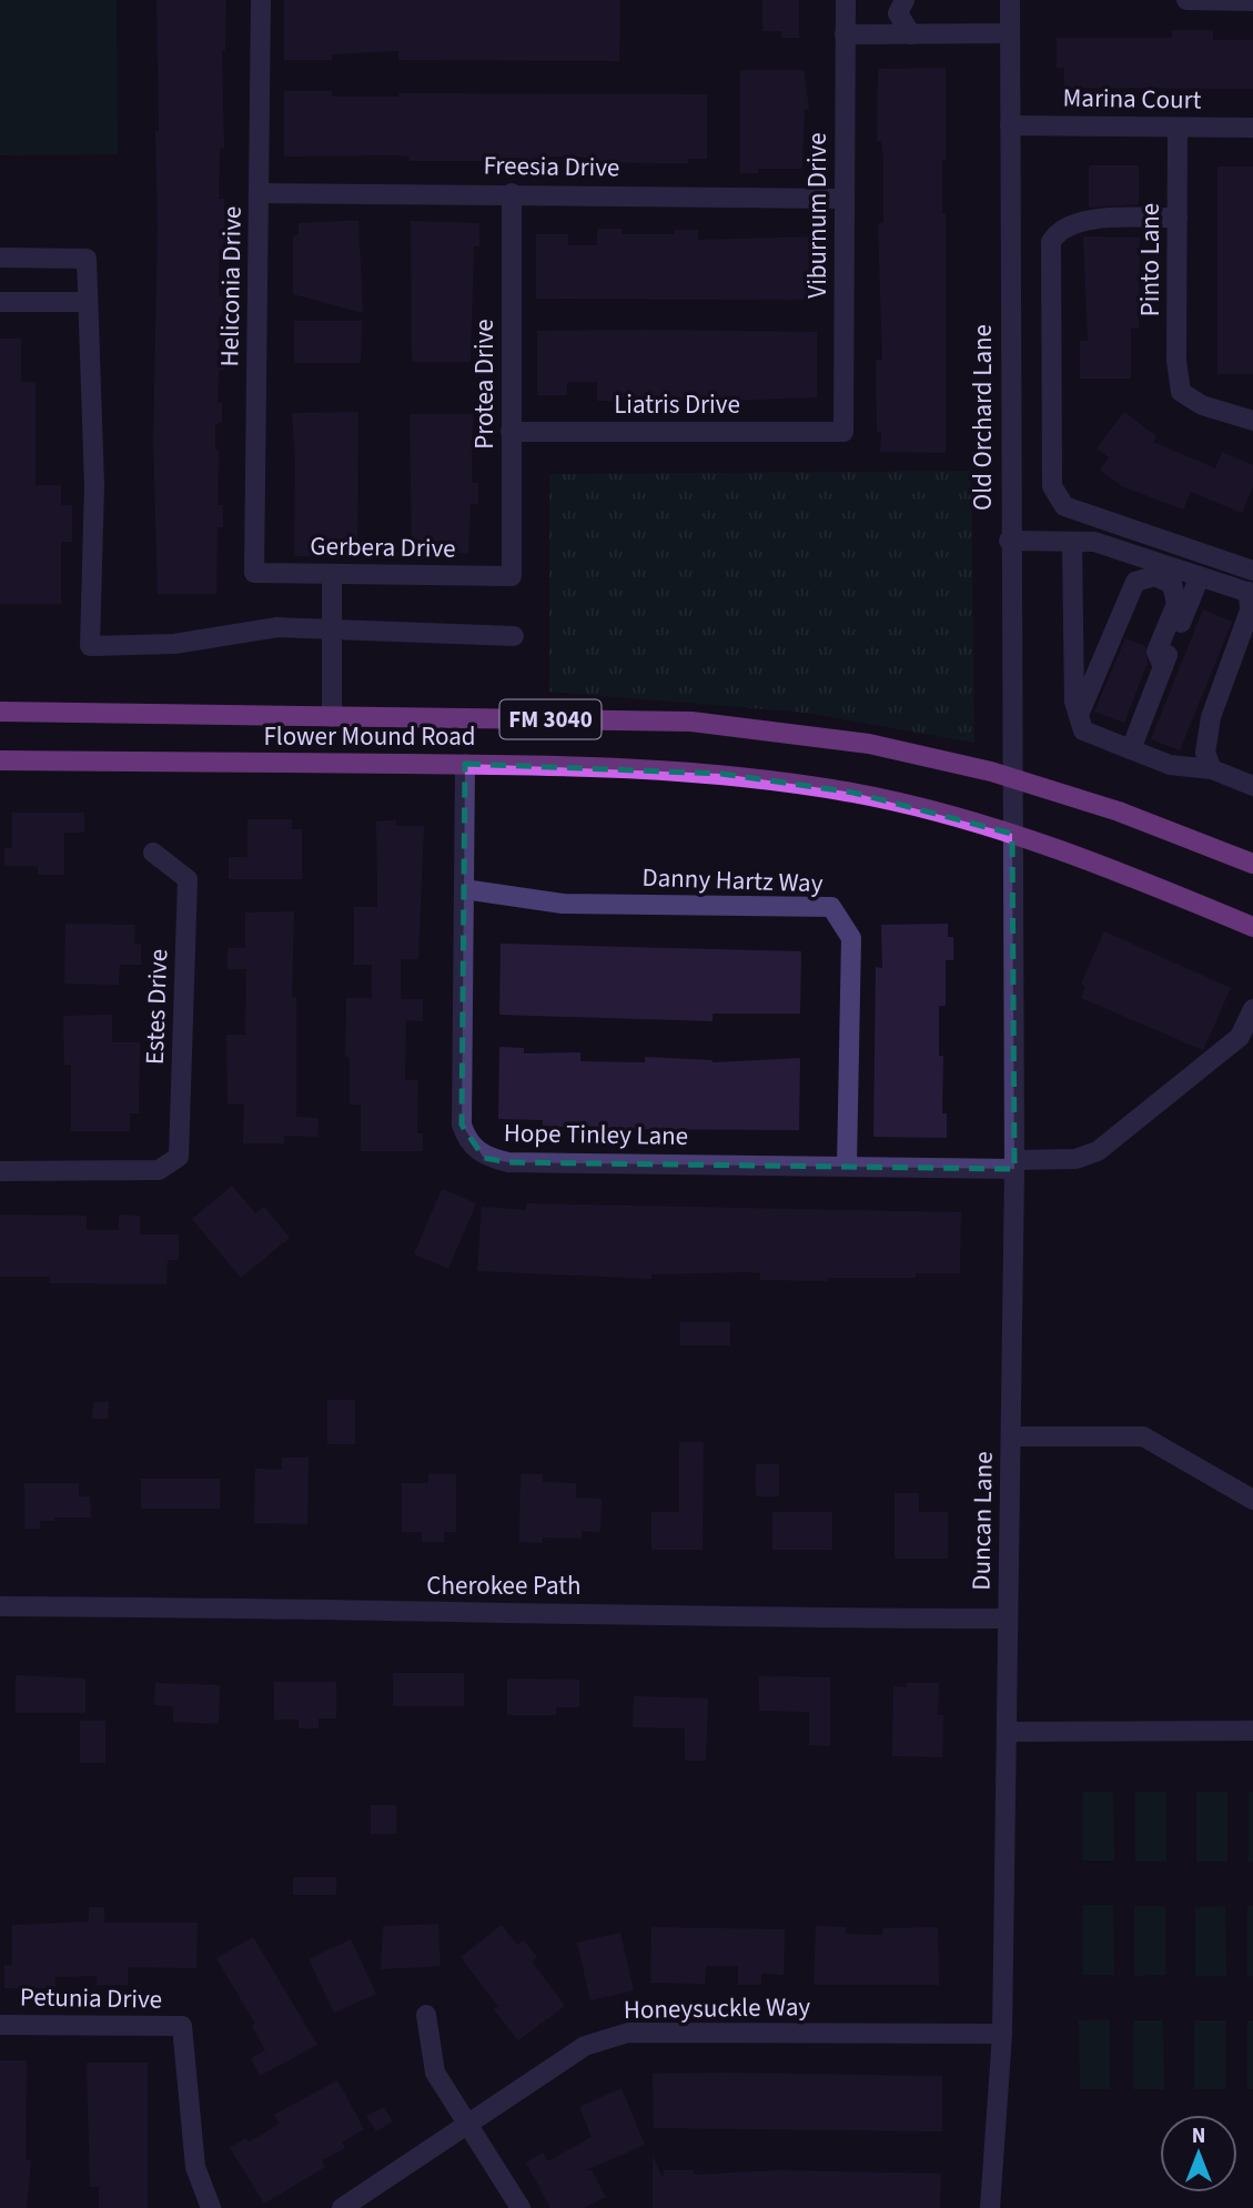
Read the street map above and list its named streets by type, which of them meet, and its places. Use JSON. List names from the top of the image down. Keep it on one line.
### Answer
{"streets":{"main road":["FM 3040","Flower Mound Road"],"street":["Marina Court","Freesia Drive","Viburnum Drive","Pinto Lane","Heliconia Drive","Protea Drive","Liatris Drive","Old Orchard Lane","Gerbera Drive","Danny Hartz Way","Estes Drive","Hope Tinley Lane","Duncan Lane","Cherokee Path","Petunia Drive","Honeysuckle Way"]},"crossings":[["Marina Court","Pinto Lane"],["Marina Court","Old Orchard Lane"],["Freesia Drive","Viburnum Drive"],["Freesia Drive","Heliconia Drive"],["Freesia Drive","Protea Drive"],["Viburnum Drive","Liatris Drive"],["Heliconia Drive","Gerbera Drive"],["Protea Drive","Liatris Drive"],["Protea Drive","Gerbera Drive"],["Old Orchard Lane","FM 3040"],["Old Orchard Lane","Flower Mound Road"],["Old Orchard Lane","Duncan Lane"],["FM 3040","Flower Mound Road"],["FM 3040","Duncan Lane"],["Flower Mound Road","Hope Tinley Lane"],["Flower Mound Road","Duncan Lane"],["Danny Hartz Way","Hope Tinley Lane"],["Hope Tinley Lane","Duncan Lane"],["Duncan Lane","Cherokee Path"],["Duncan Lane","Honeysuckle Way"]],"north":"top"}
